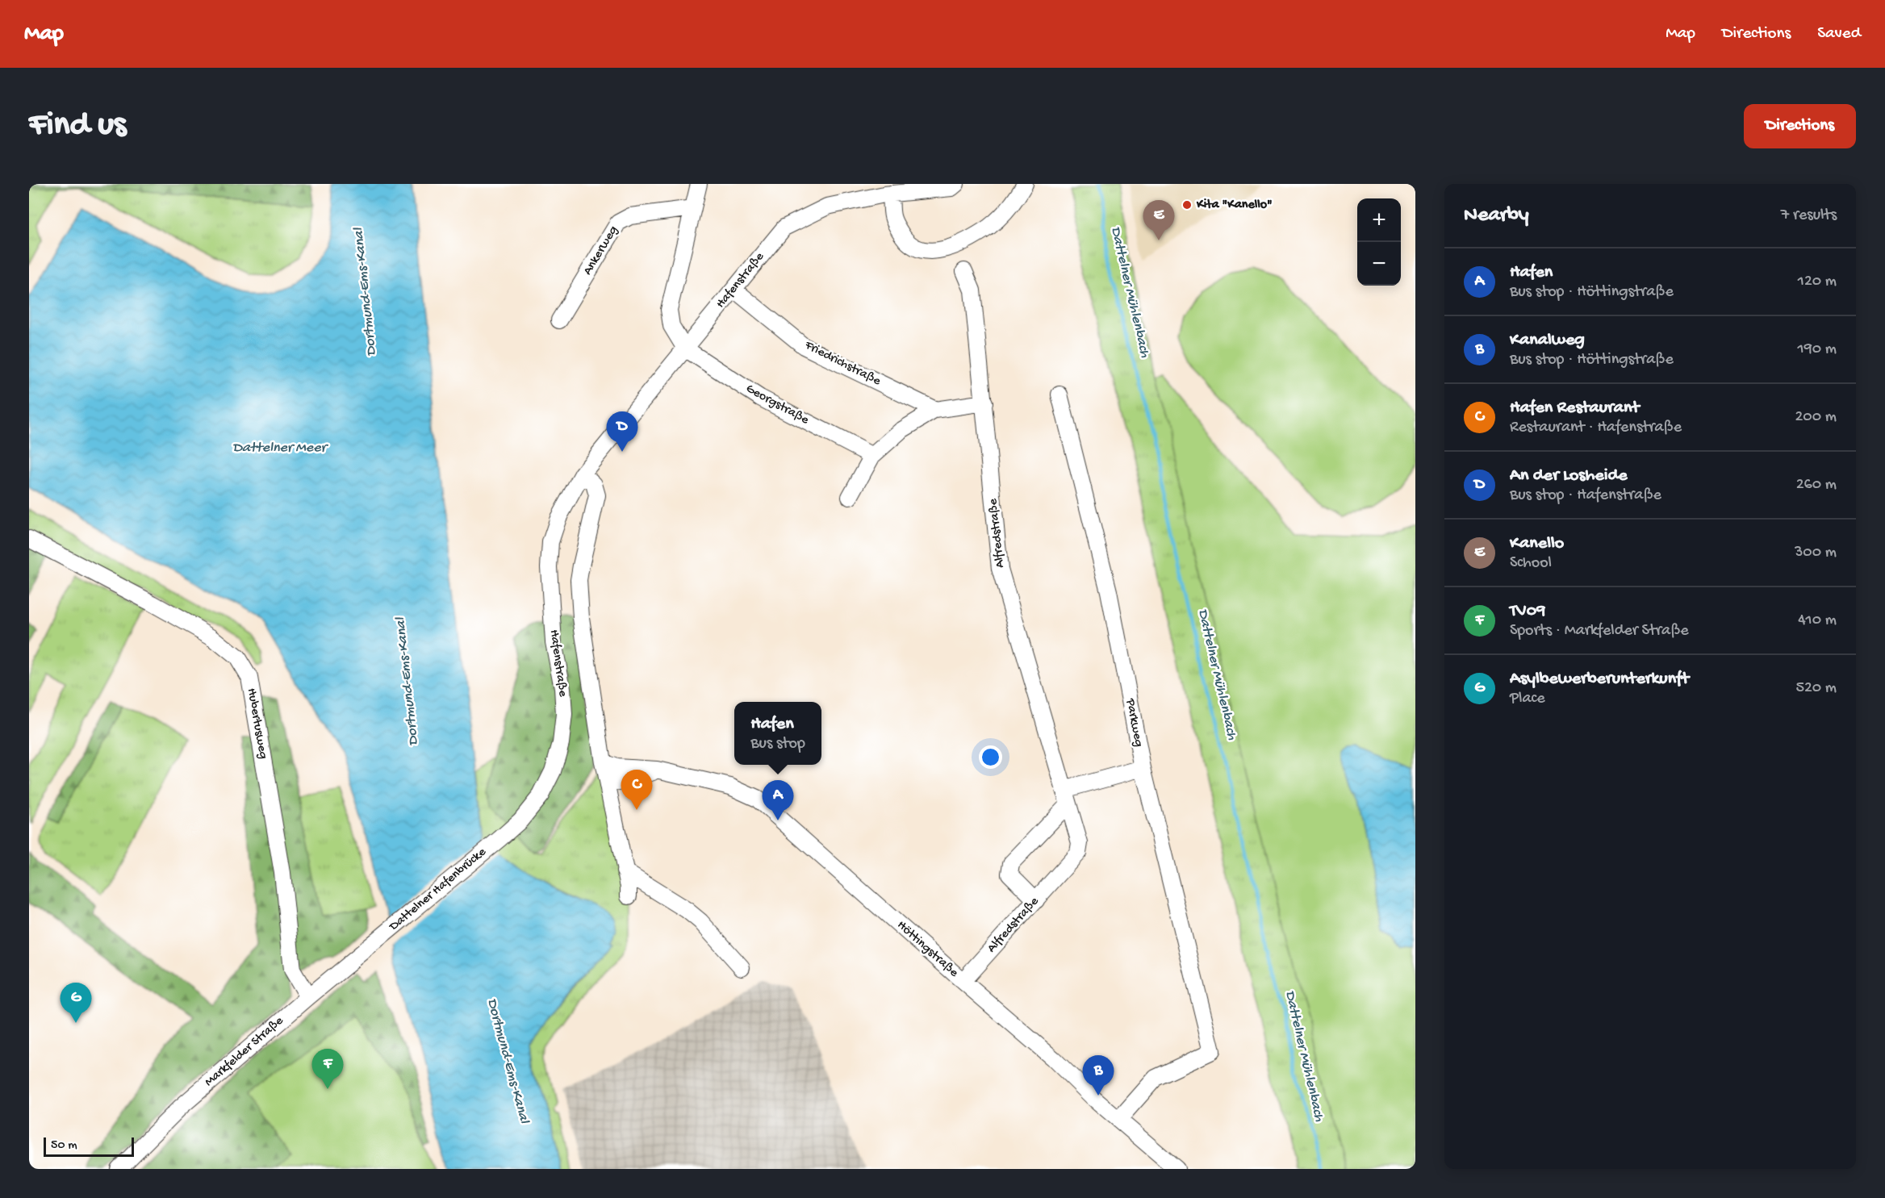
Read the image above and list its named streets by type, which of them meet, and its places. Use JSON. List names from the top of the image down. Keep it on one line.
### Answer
{"streets":{"street":["Ankerweg","Hafenstraße","Friedrichstraße","Georgstraße","Alfredstraße","Parkweg","Hubertusweg","Dattelner Hafenbrücke","Höttingstraße","Markfelder Straße"]},"crossings":[["Hafenstraße","Friedrichstraße"],["Hafenstraße","Georgstraße"],["Hafenstraße","Dattelner Hafenbrücke"],["Alfredstraße","Höttingstraße"],["Parkweg","Höttingstraße"],["Hubertusweg","Markfelder Straße"],["Dattelner Hafenbrücke","Markfelder Straße"]],"water":["Dortmund-Ems-Kanal","Dattelner Mühlenbach","Dattelner Meer"],"places":["Kita \"Kanello\""],"scale_bar":"50 m","page":{"header":"Map","nav":["Map","Directions","Saved"],"buttons":"Directions","title":"Find us","heading":["Nearby","7 results"],"map_buttons":["+","−"],"pins":["E","D","C","A","G","F","B"],"list":[{"mark":"A","name":"Hafen","note":"Bus stop · Höttingstraße","value":"120 m"},{"mark":"B","name":"Kanalweg","note":"Bus stop · Höttingstraße","value":"190 m"},{"mark":"C","name":"Hafen Restaurant","note":"Restaurant · Hafenstraße","value":"200 m"},{"mark":"D","name":"An der Losheide","note":"Bus stop · Hafenstraße","value":"260 m"},{"mark":"E","name":"Kanello","note":"School","value":"300 m"},{"mark":"F","name":"TV09","note":"Sports · Markfelder Straße","value":"410 m"},{"mark":"G","name":"Asylbewerberunterkunft","note":"Place","value":"520 m"}],"popup":["Hafen","Bus stop"],"scale":"50 m"}}
